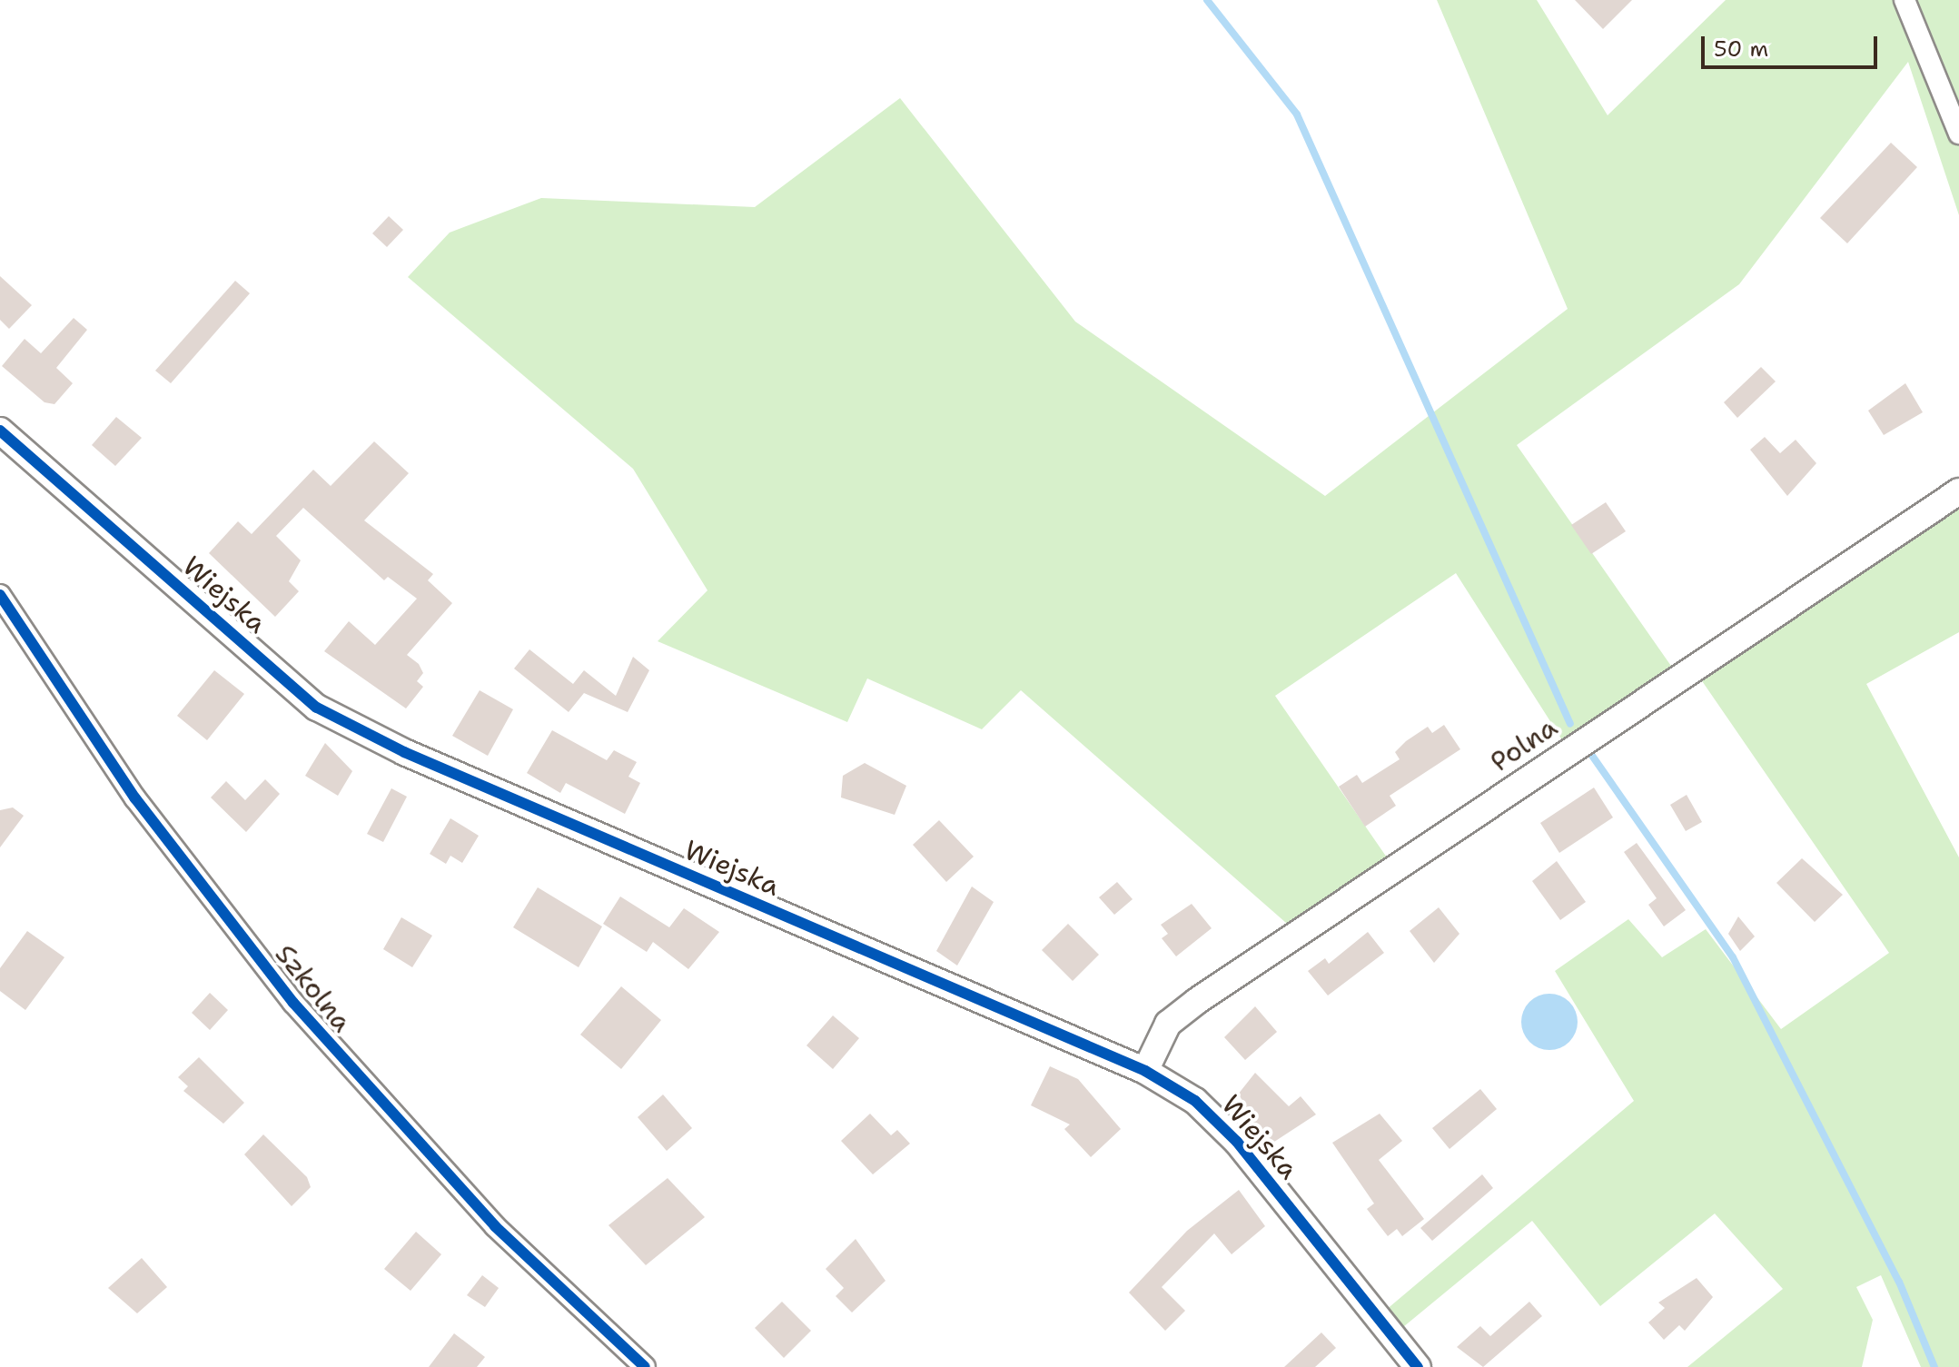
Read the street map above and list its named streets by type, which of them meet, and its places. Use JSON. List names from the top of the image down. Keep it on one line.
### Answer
{"streets":{"street":["Wiejska","Polna","Szkolna"]},"crossings":[["Wiejska","Polna"]],"scale_bar":"50 m"}
